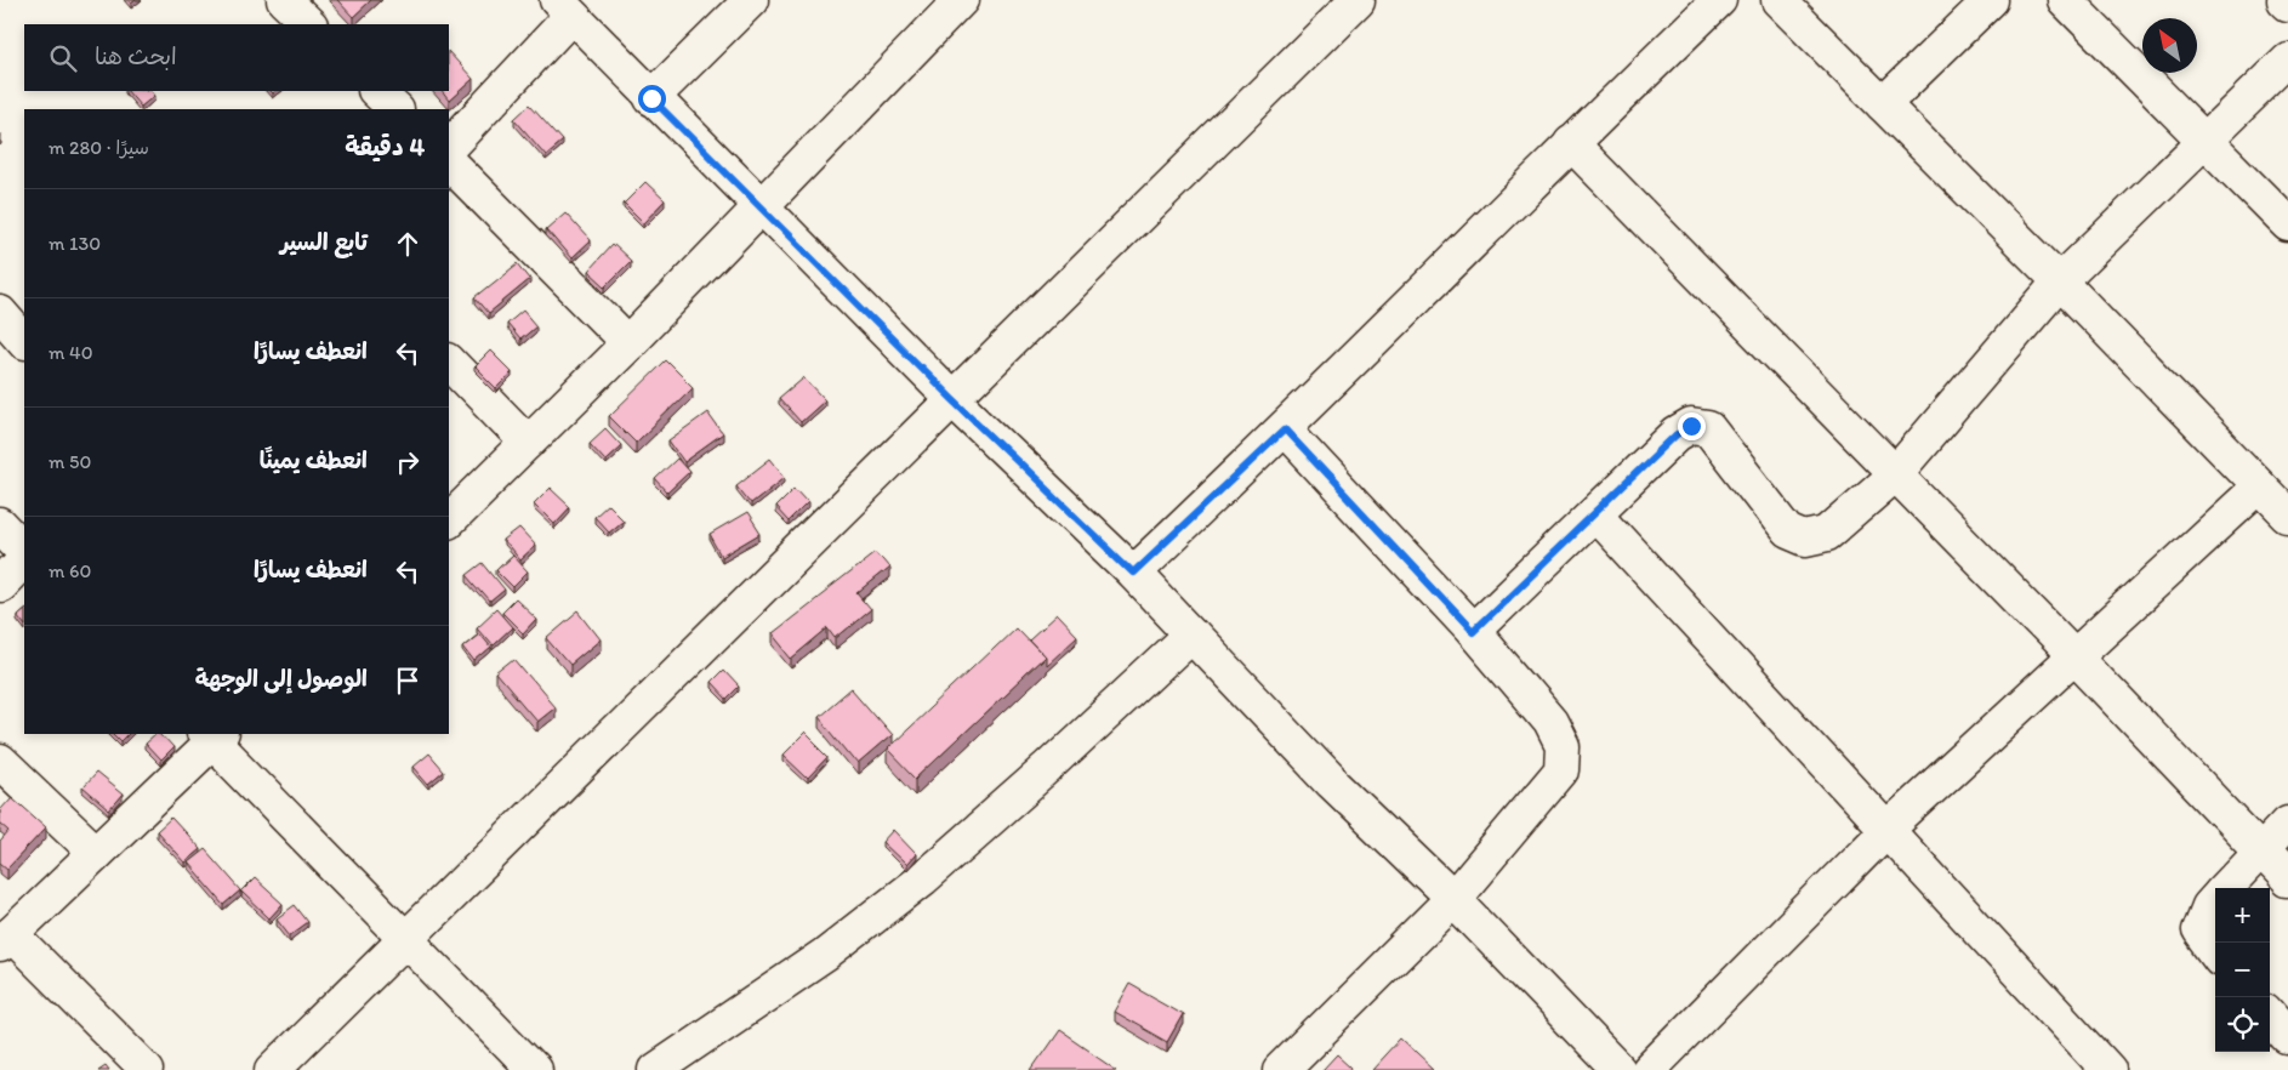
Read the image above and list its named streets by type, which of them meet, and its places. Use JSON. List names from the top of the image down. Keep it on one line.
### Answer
{"north":"top left","page":{"search":"ابحث هنا","heading":["4 دقيقة","سيرًا · 280 m"],"list":[["تابع السير","130 m"],["انعطف يسارًا","40 m"],["انعطف يمينًا","50 m"],["انعطف يسارًا","60 m"],"الوصول إلى الوجهة"],"map_buttons":["+","−"]}}
